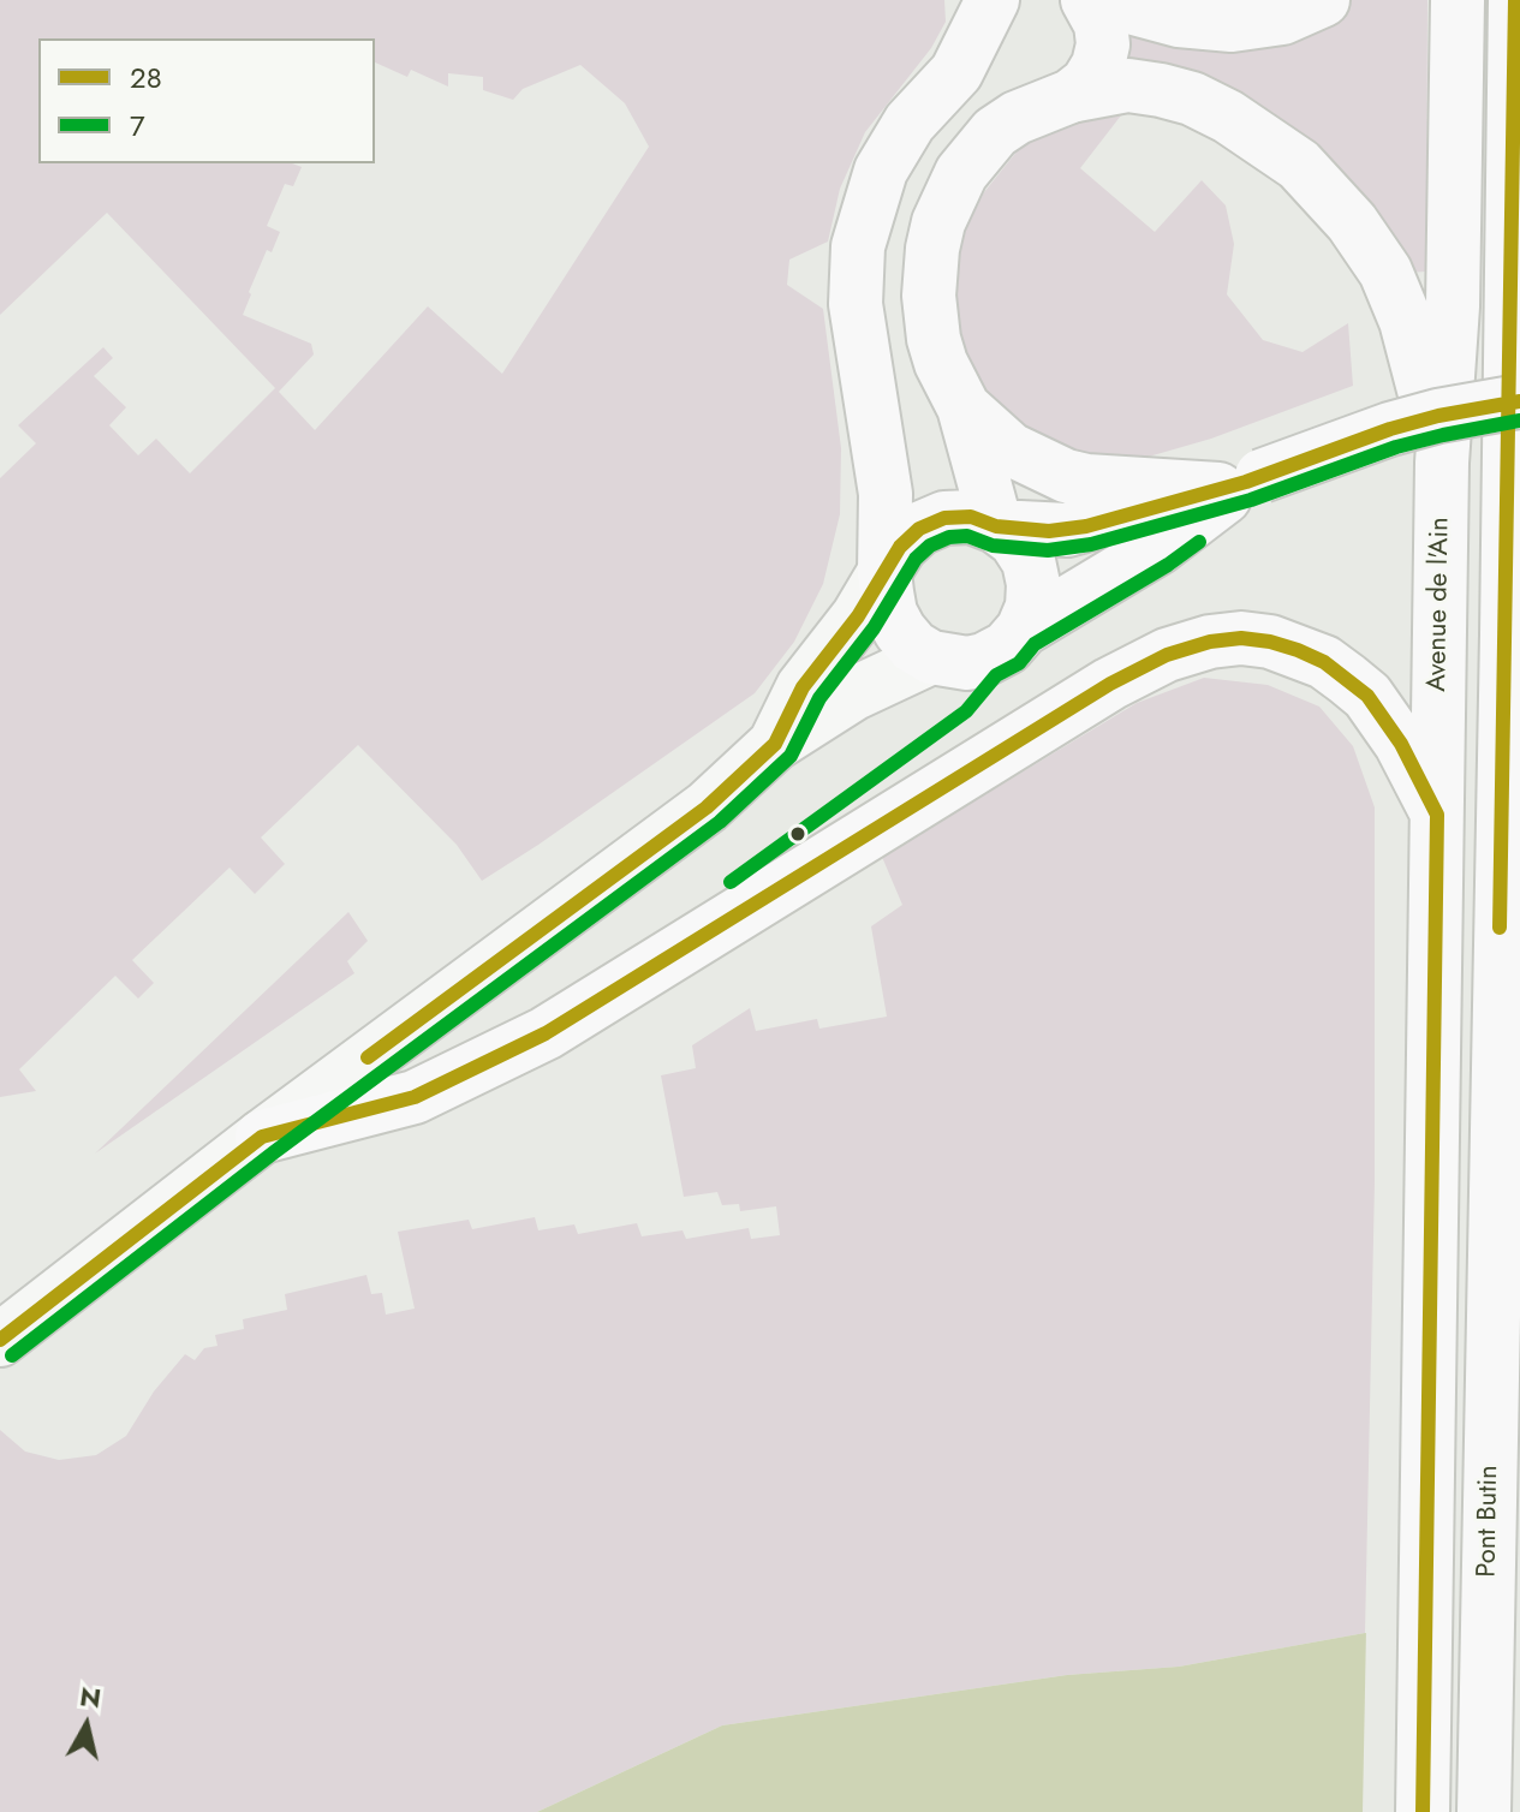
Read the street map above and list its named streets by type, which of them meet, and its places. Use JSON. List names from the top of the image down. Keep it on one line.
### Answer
{"streets":{"main road":["Avenue de l'Ain","Pont Butin"]},"lines":["transit line 28","transit line 7"],"legend":["28","7"],"north":"top"}
